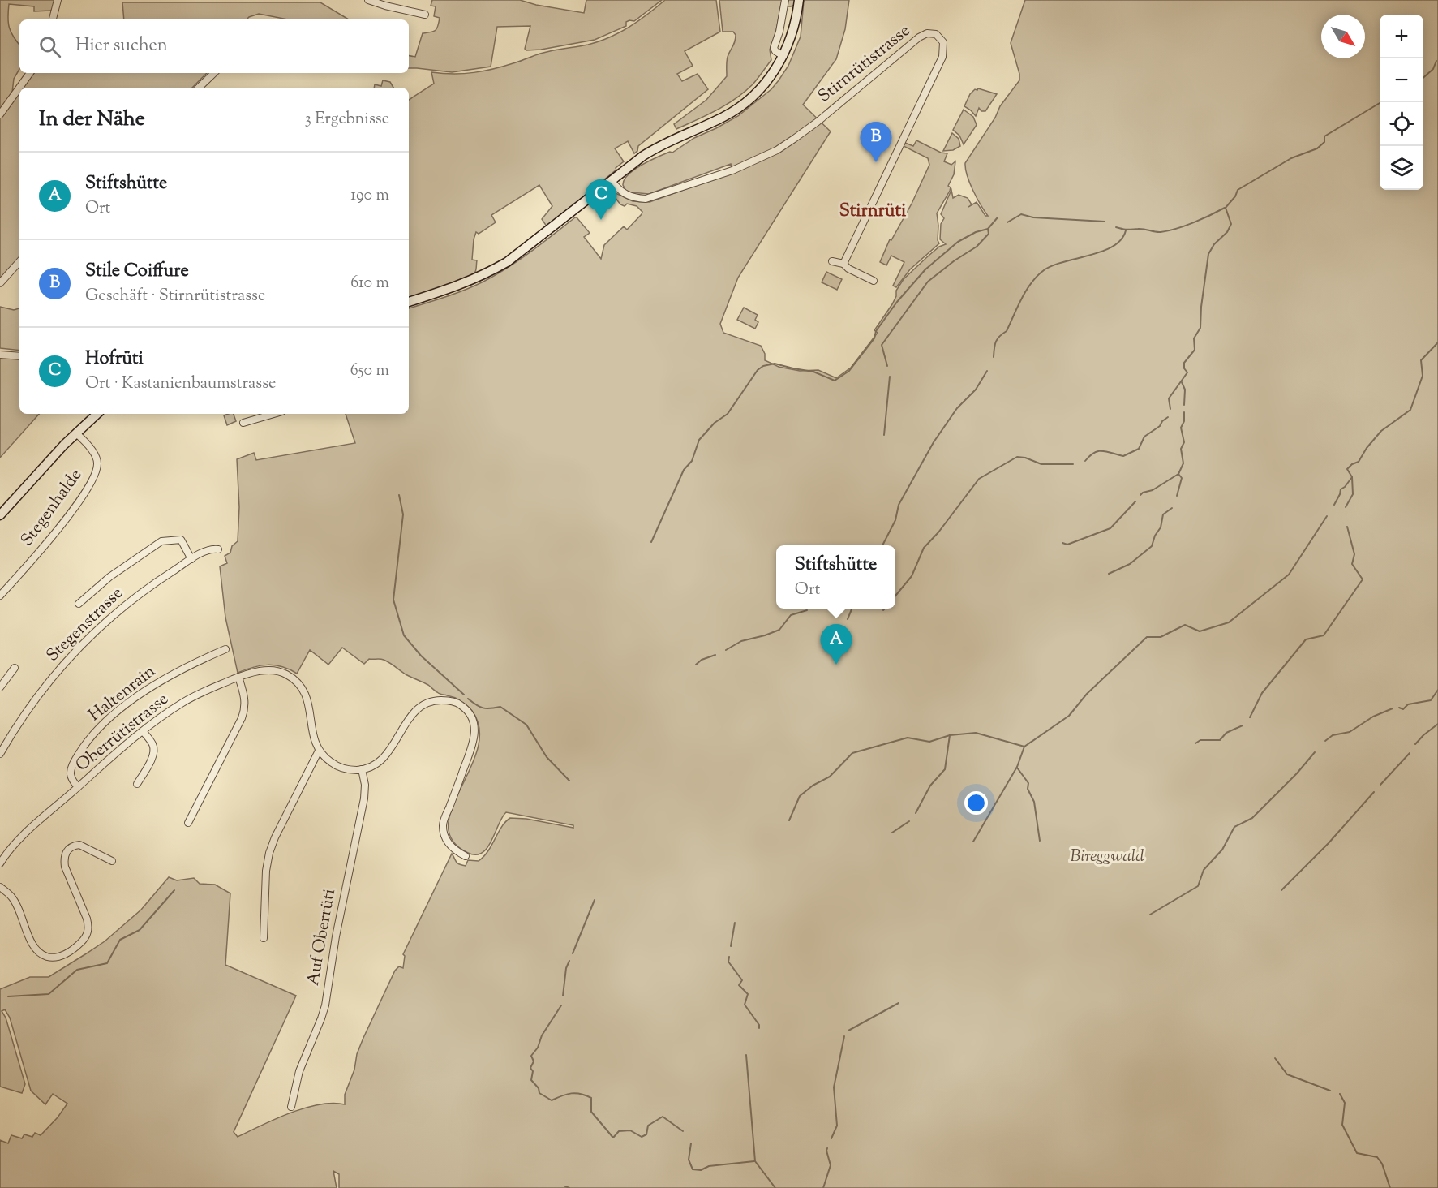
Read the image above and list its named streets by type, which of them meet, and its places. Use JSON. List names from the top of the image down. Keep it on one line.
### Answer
{"streets":{"street":["Stirnrütistrasse","Stegenhalde","Stegenstrasse","Haltenrain","Oberrütistrasse","Auf Oberrüti"]},"crossings":[["Haltenrain","Oberrütistrasse"]],"districts":["Stirnrüti"],"parks":["Bireggwald"],"north":"bottom right","page":{"map_buttons":["+","−"],"search":"Hier suchen","heading":["In der Nähe","3 Ergebnisse"],"pins":["B","C","A"],"list":[{"mark":"A","name":"Stiftshütte","note":"Ort","value":"190 m"},{"mark":"B","name":"Stile Coiffure","note":"Geschäft · Stirnrütistrasse","value":"610 m"},{"mark":"C","name":"Hofrüti","note":"Ort · Kastanienbaumstrasse","value":"650 m"}],"popup":["Stiftshütte","Ort"]}}
